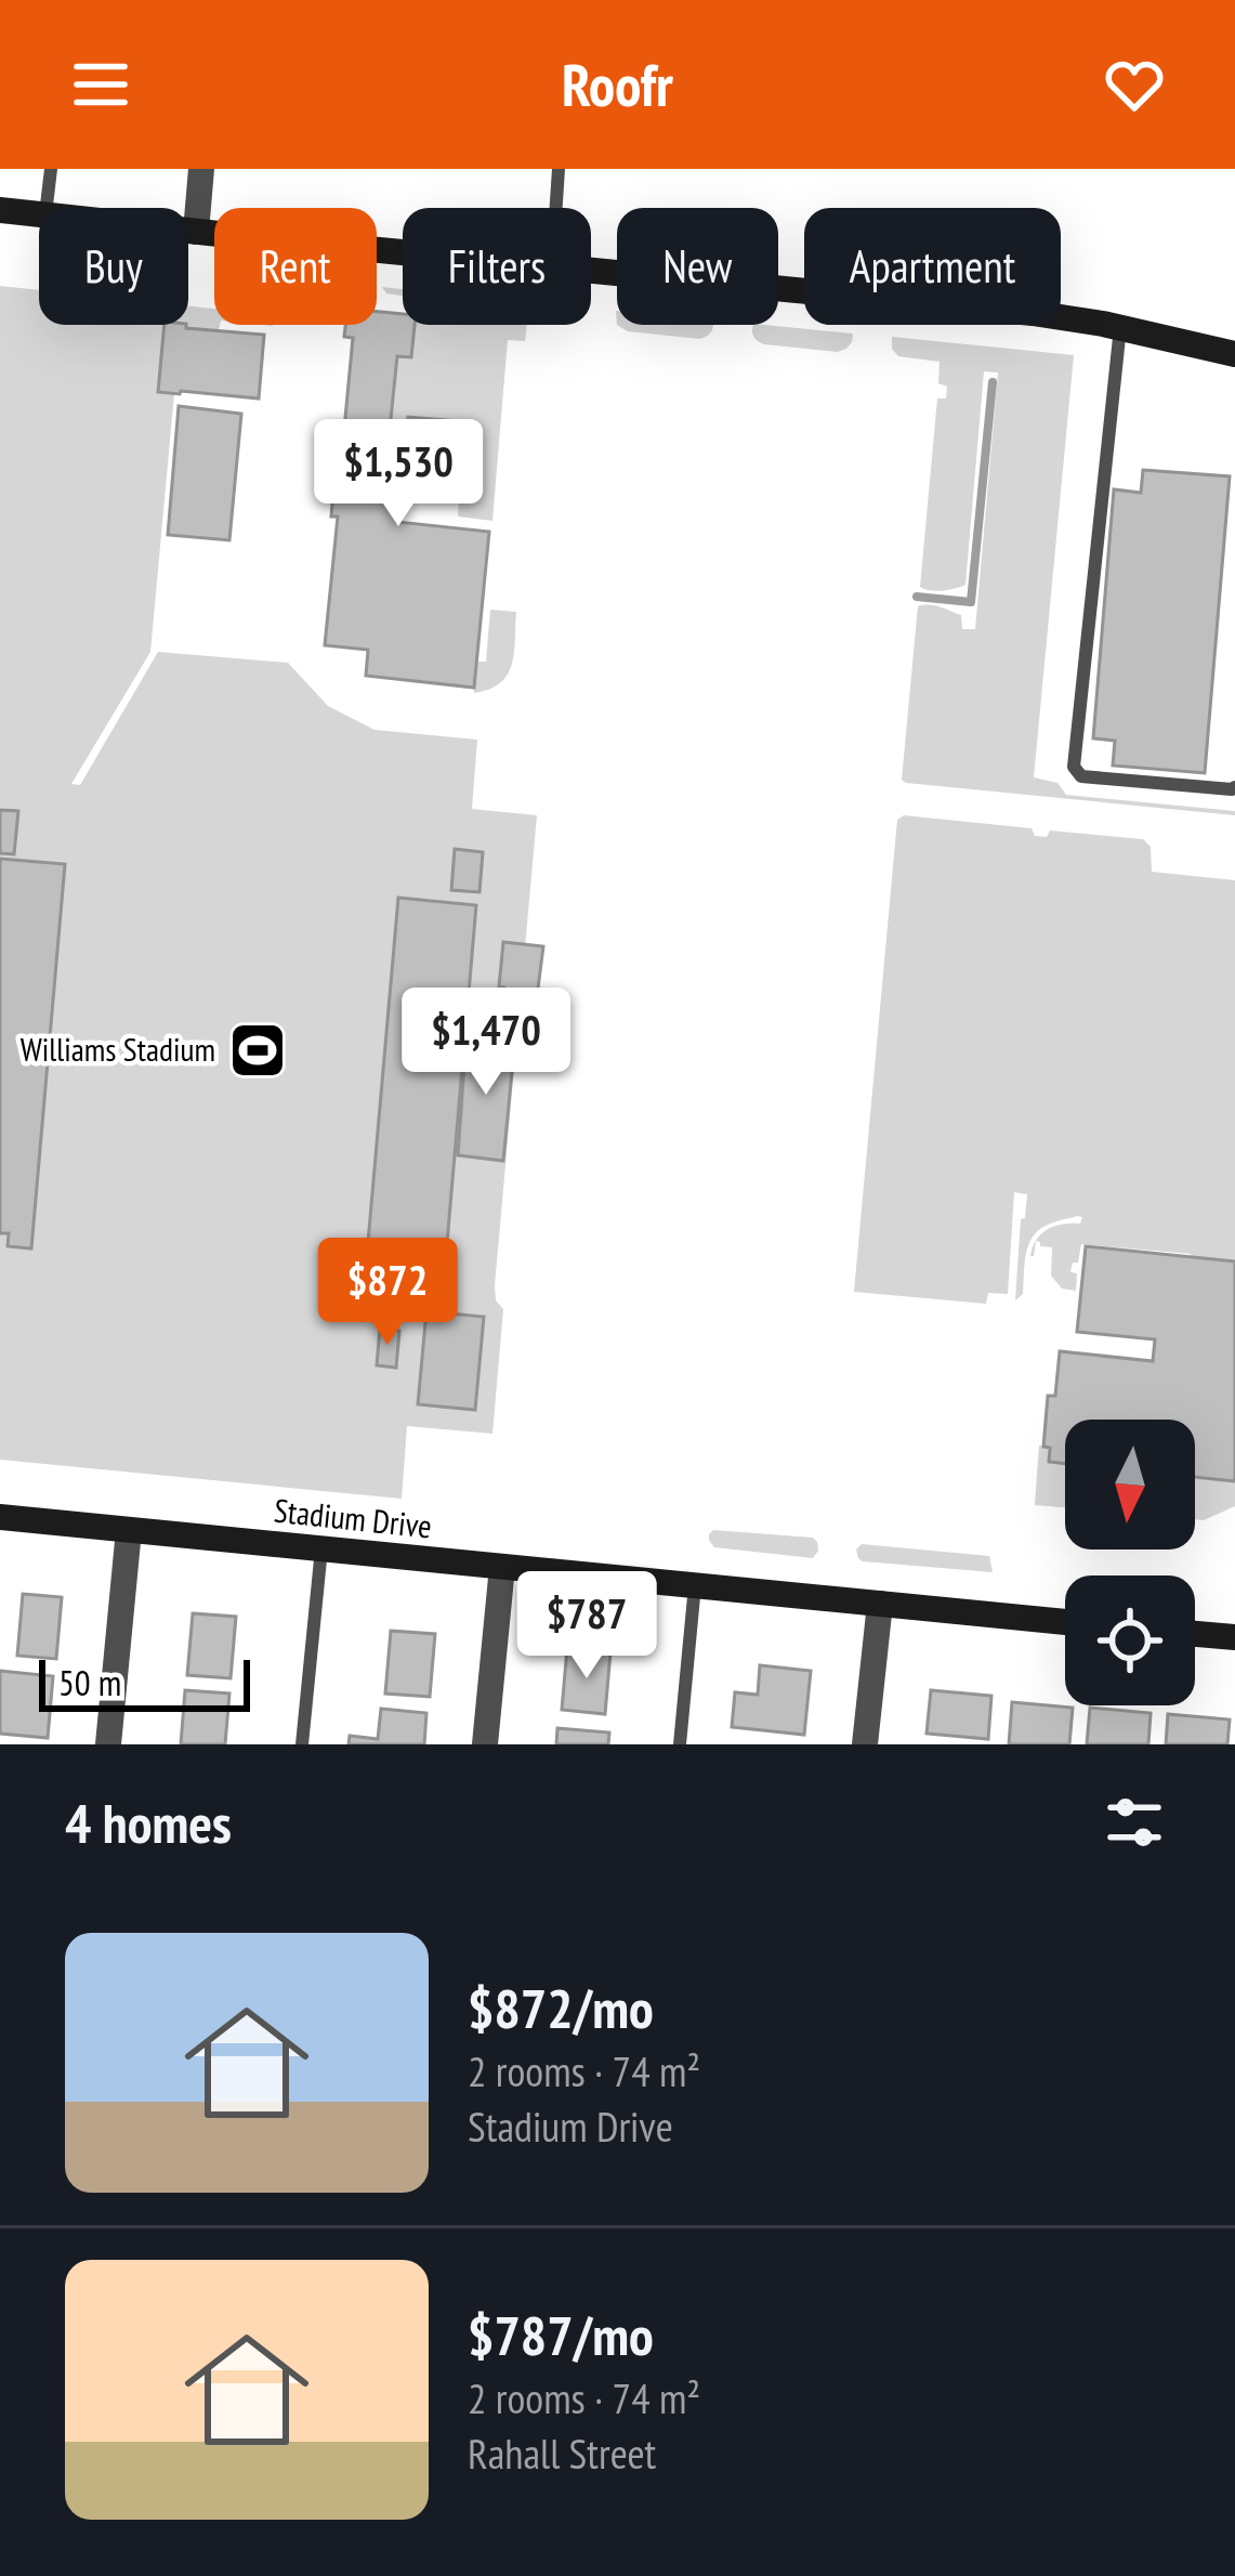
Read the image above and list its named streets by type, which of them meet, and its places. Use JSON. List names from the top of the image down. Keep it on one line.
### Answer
{"streets":{"street":["Stadium Drive"]},"places":{"sports":["Williams Stadium"]},"scale_bar":"50 m","north":"bottom","page":{"header":"Roofr","chip":["Buy","Rent","Filters","New","Apartment"],"price":["$1,530","$1,470","$872","$787"],"scale":"50 m","heading":"4 homes","list":[{"name":"$872/mo","note":"2 rooms · 74 m² · Stadium Drive"},{"name":"$787/mo","note":"2 rooms · 74 m² · Rahall Street"}]}}
